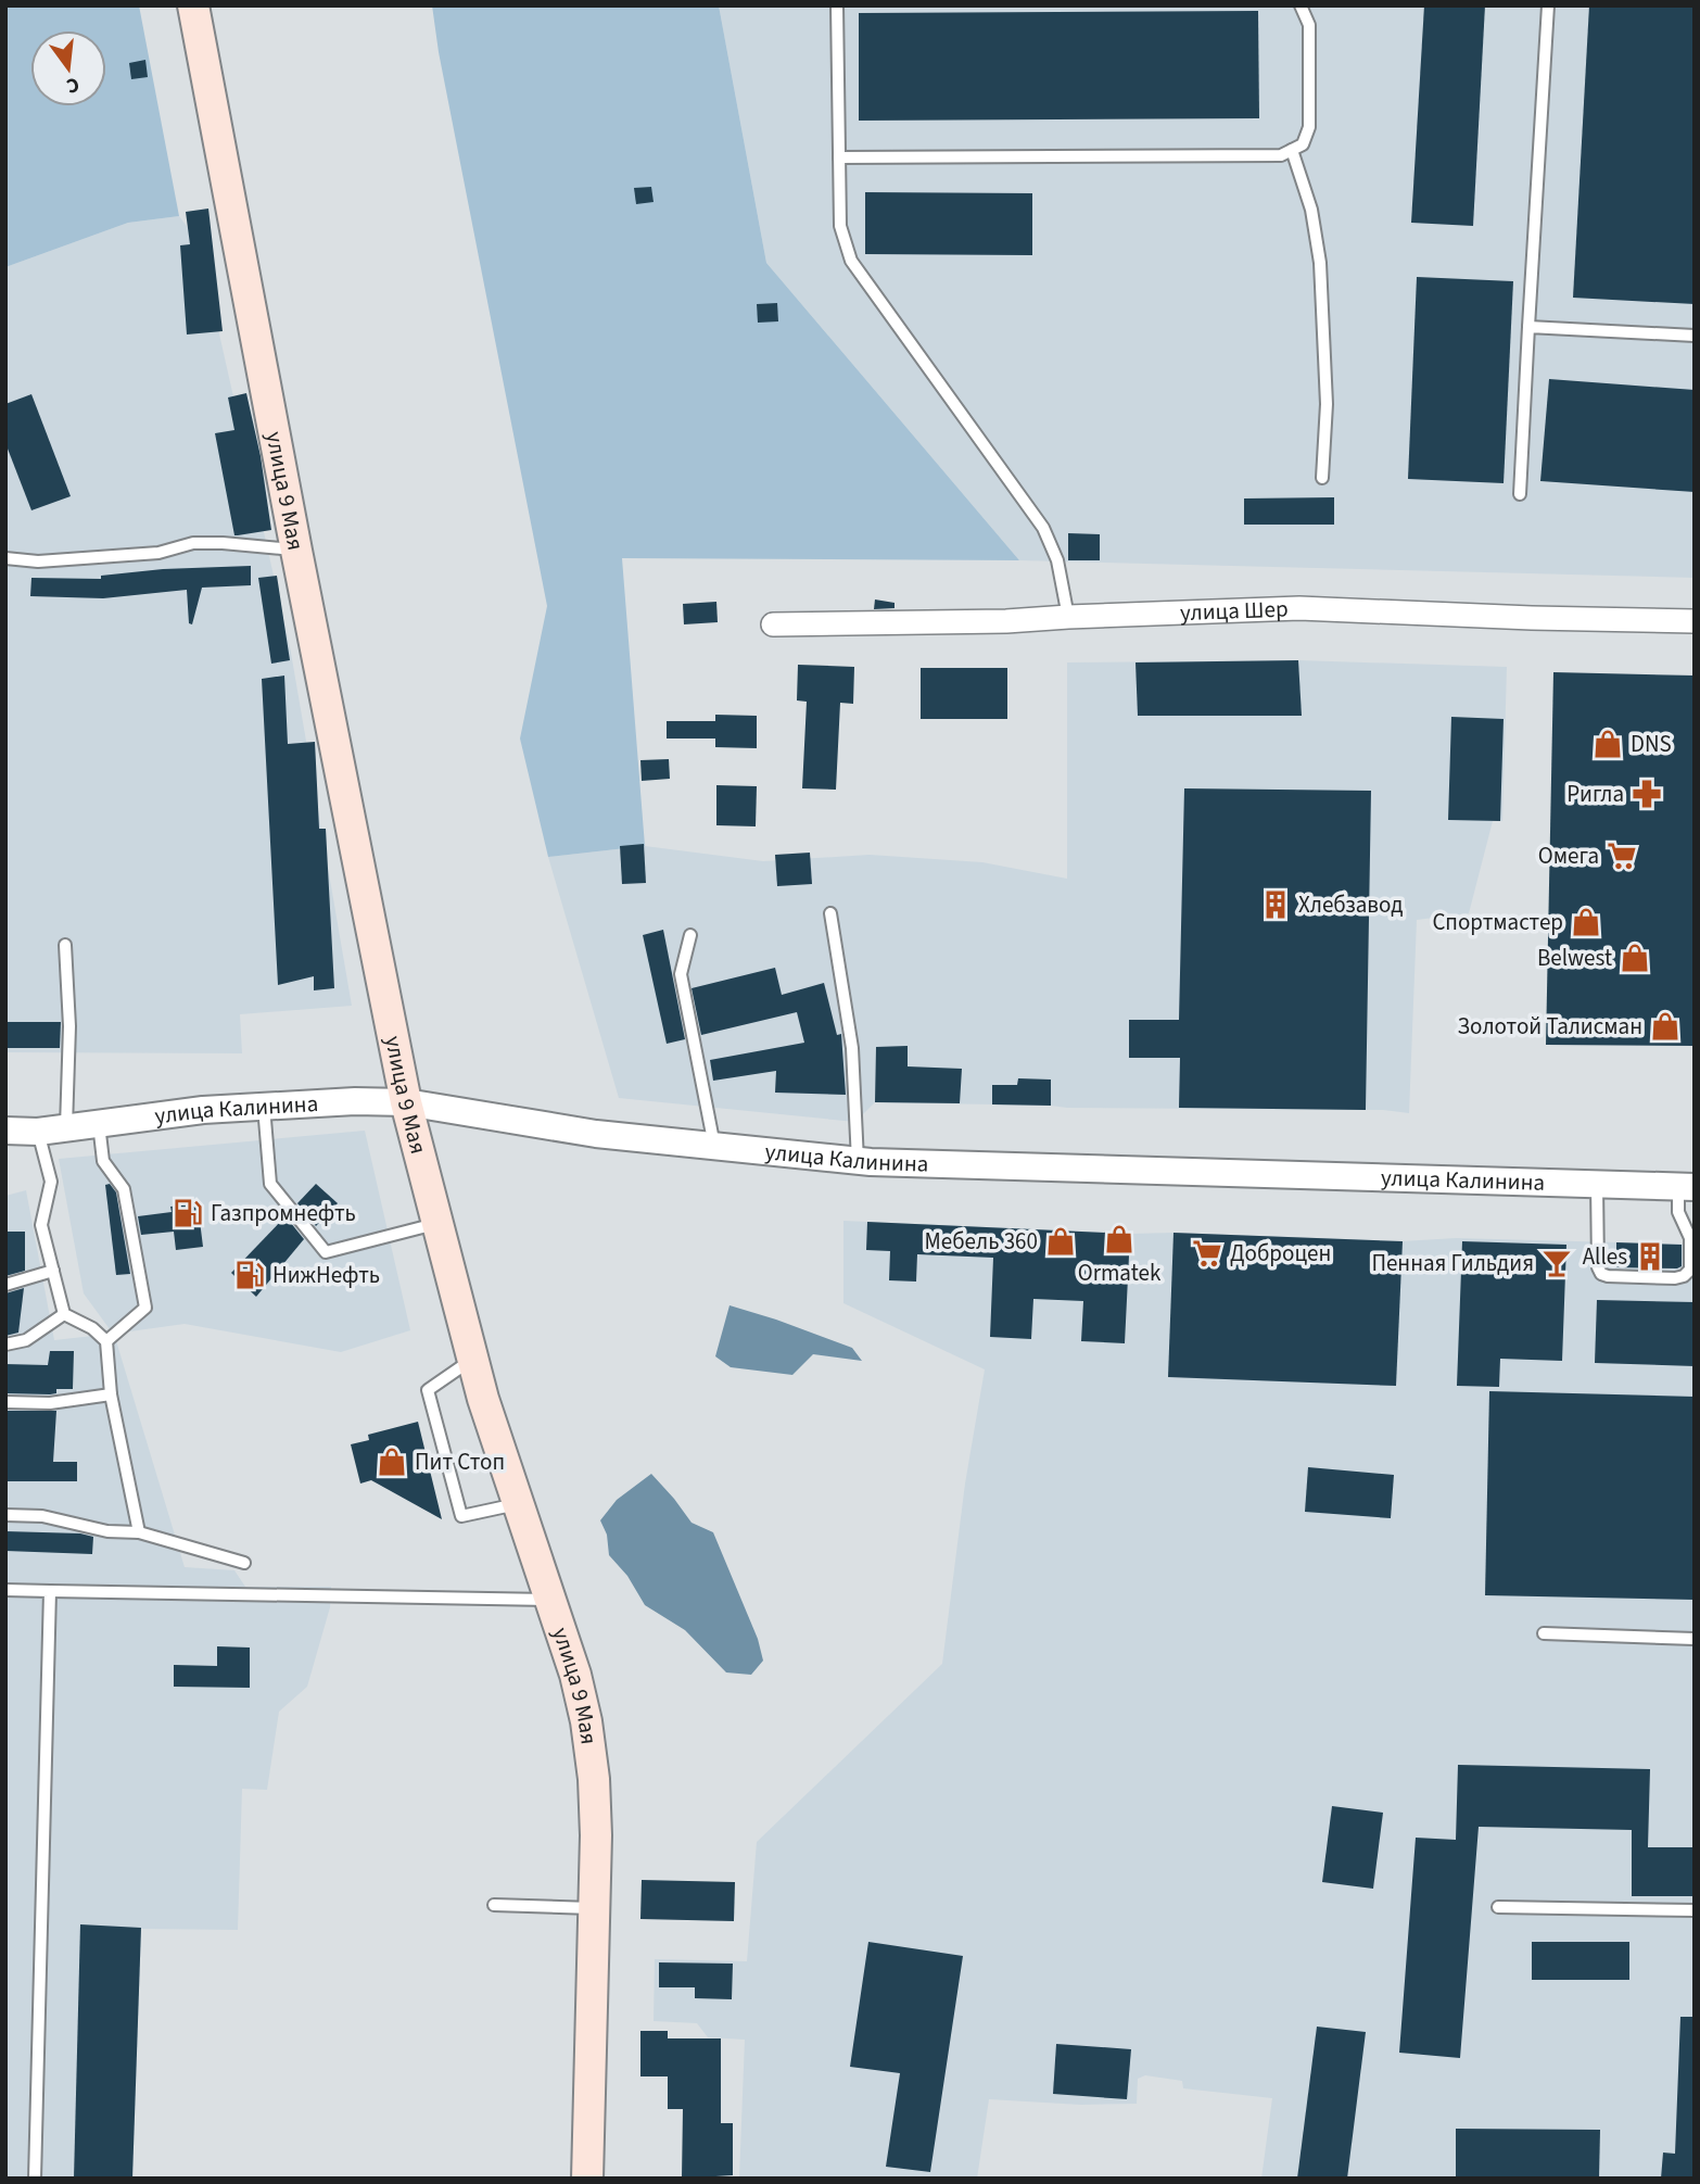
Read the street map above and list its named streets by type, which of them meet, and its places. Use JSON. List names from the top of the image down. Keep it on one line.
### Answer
{"streets":{"main road":["улица 9 Мая"],"street":["улица Шер","улица Калинина"]},"crossings":[["улица 9 Мая","улица Калинина"]],"places":{"shop":["DNS","Спортмастер","Belwest","Золотой Талисман","Ormatek","Мебель 360","Пит Стоп"],"pharmacy":["Ригла"],"supermarket":["Омега","Доброцен"],"building":["Хлебзавод","Alles"],"fuel station":["Газпромнефть","НижНефть"],"bar":["Пенная Гильдия"]},"north":"bottom"}
